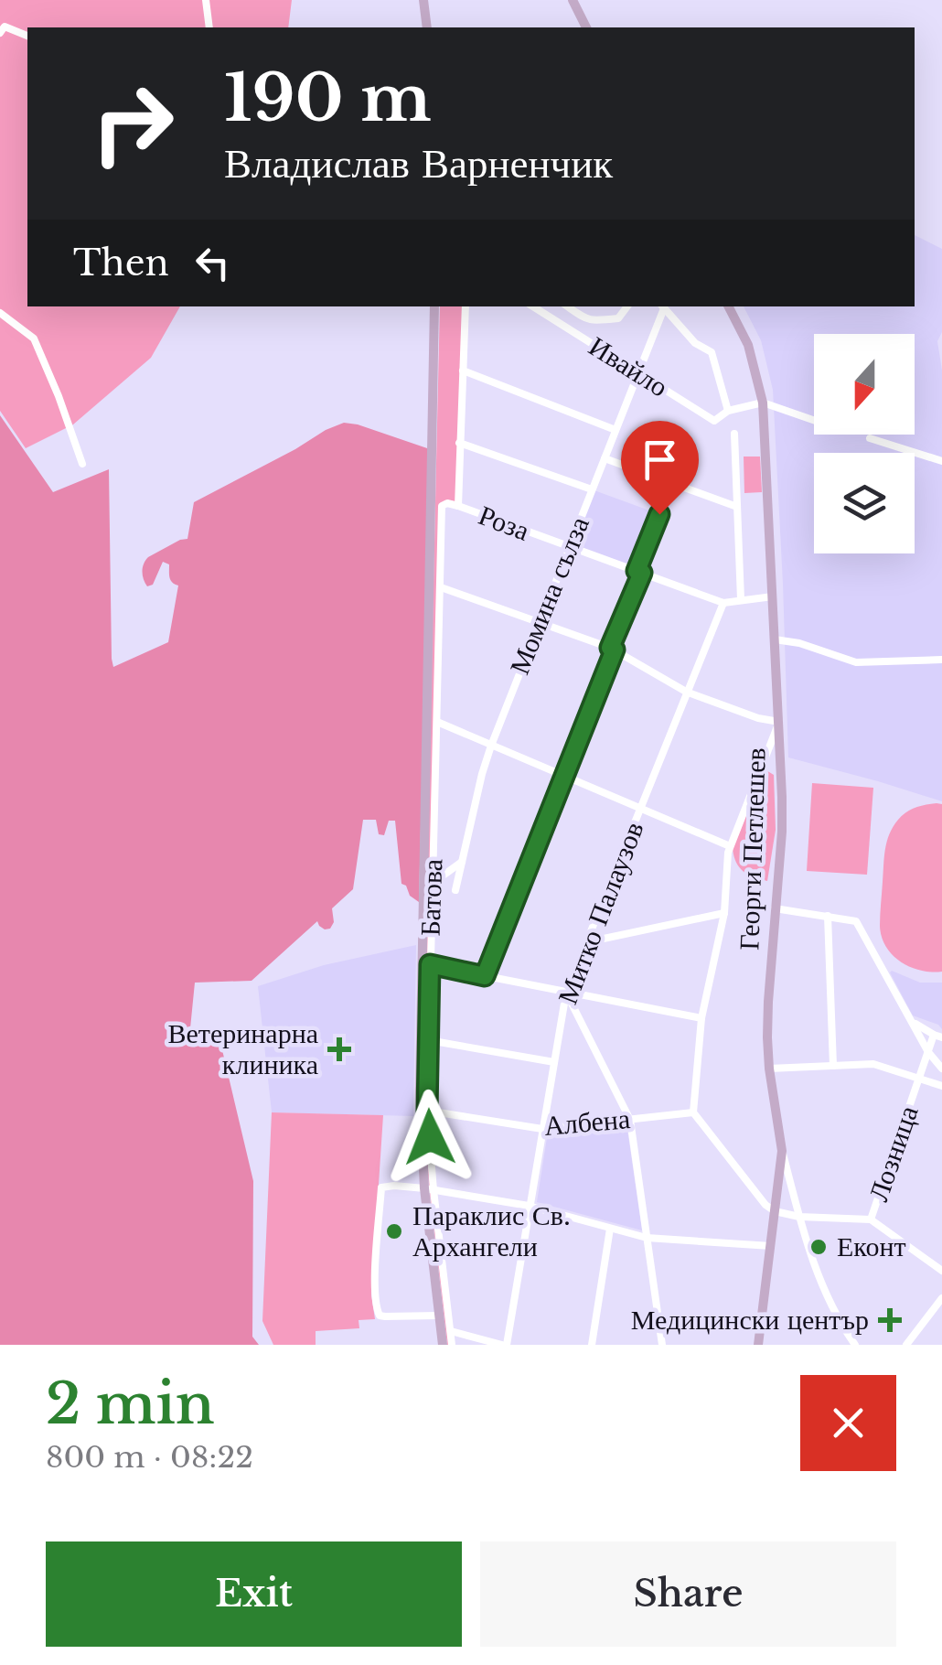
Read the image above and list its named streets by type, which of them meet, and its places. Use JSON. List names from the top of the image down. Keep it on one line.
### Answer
{"streets":{"main road":["Георги Петлешев"],"street":["Ивайло","Роза","Момина сълза","Батова","Митко Палаузов","Албена","Лозница"]},"crossings":[["Ивайло","Момина сълза"],["Ивайло","Георги Петлешев"],["Роза","Момина сълза"],["Роза","Батова"],["Роза","Митко Палаузов"],["Батова","Албена"],["Митко Палаузов","Албена"]],"places":{"health":["Ветеринарна клиника","Медицински център"],"other":["Параклис Св. Архангели","Еконт"]},"north":"bottom","page":{"turn":["190 m","Владислав Варненчик"],"then":"Then","heading":["2 min","800 m · 08:22"],"buttons":["Exit","Share"]}}
